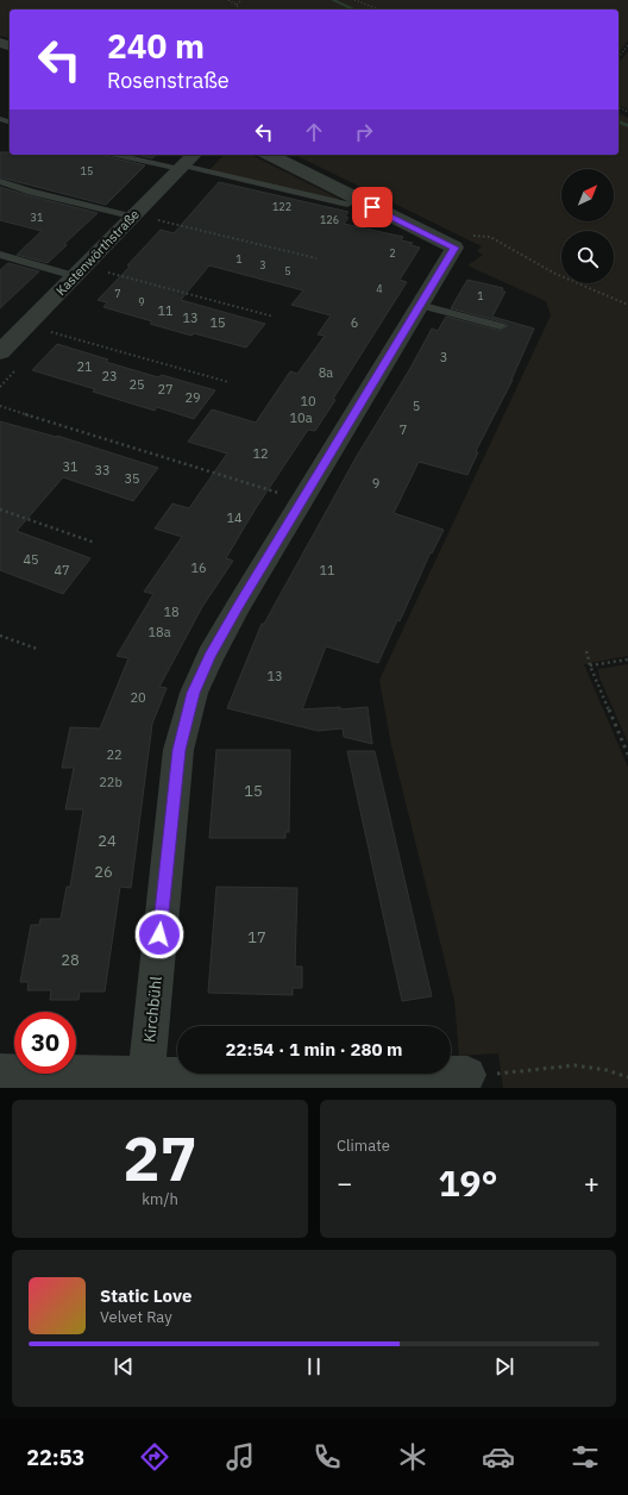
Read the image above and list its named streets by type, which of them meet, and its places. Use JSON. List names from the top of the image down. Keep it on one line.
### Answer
{"streets":{"street":["Kastenwörthstraße","Kirchbühl"]},"house_numbers":["15","122","31","126","2","1","3","5","4","7","1","9","11","13","15","6","3","21","8a","23","25","27","29","10","5","10a","7","12","31","33","35","9","14","45","16","47","11","18","18a","13","20","22","22b","15","24","26","17","28"],"north":"top right","page":{"turn":["240 m","Rosenstraße"],"limit":"30","trip":"22:54 · 1 min · 280 m","tile":[["27","km/h"],"Climate"],"heat":["−","19°","+"],"song":["Static Love","Velvet Ray"],"tabs":"22:53"}}
